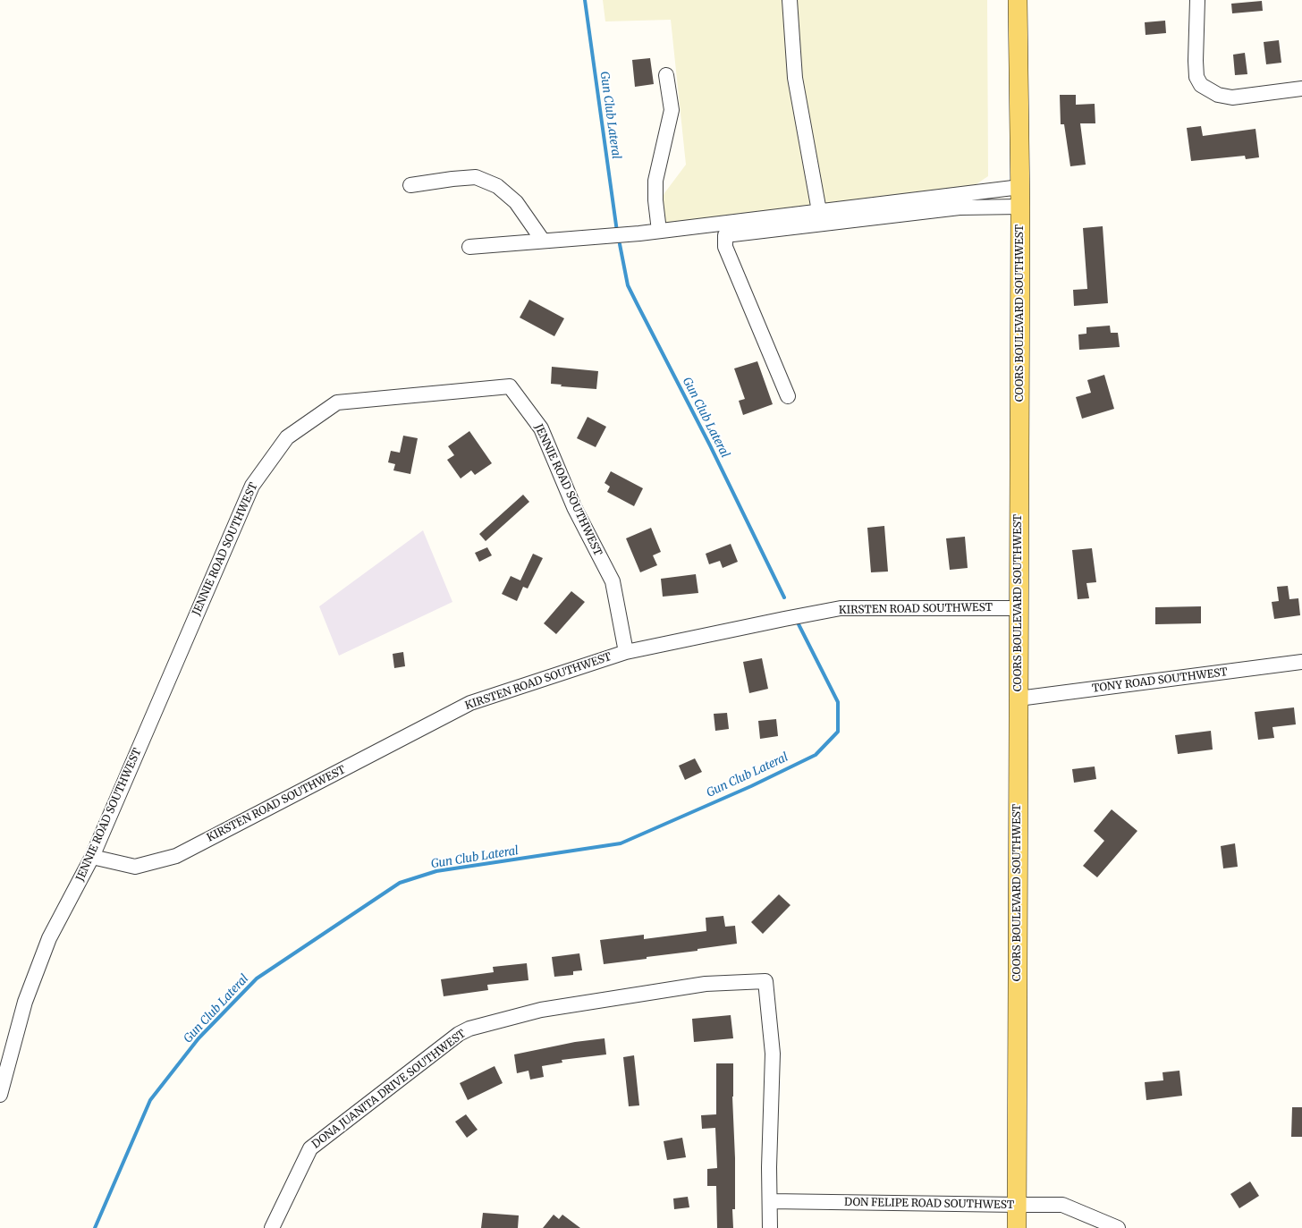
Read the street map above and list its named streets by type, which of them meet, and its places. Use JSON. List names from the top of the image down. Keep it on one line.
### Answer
{"streets":{"main road":["COORS BOULEVARD SOUTHWEST"],"street":["JENNIE ROAD SOUTHWEST","KIRSTEN ROAD SOUTHWEST","TONY ROAD SOUTHWEST","DONA JUANITA DRIVE SOUTHWEST","DON FELIPE ROAD SOUTHWEST"]},"crossings":[["COORS BOULEVARD SOUTHWEST","KIRSTEN ROAD SOUTHWEST"],["COORS BOULEVARD SOUTHWEST","TONY ROAD SOUTHWEST"],["COORS BOULEVARD SOUTHWEST","DON FELIPE ROAD SOUTHWEST"],["JENNIE ROAD SOUTHWEST","KIRSTEN ROAD SOUTHWEST"],["DONA JUANITA DRIVE SOUTHWEST","DON FELIPE ROAD SOUTHWEST"]],"water":["Gun Club Lateral"]}
